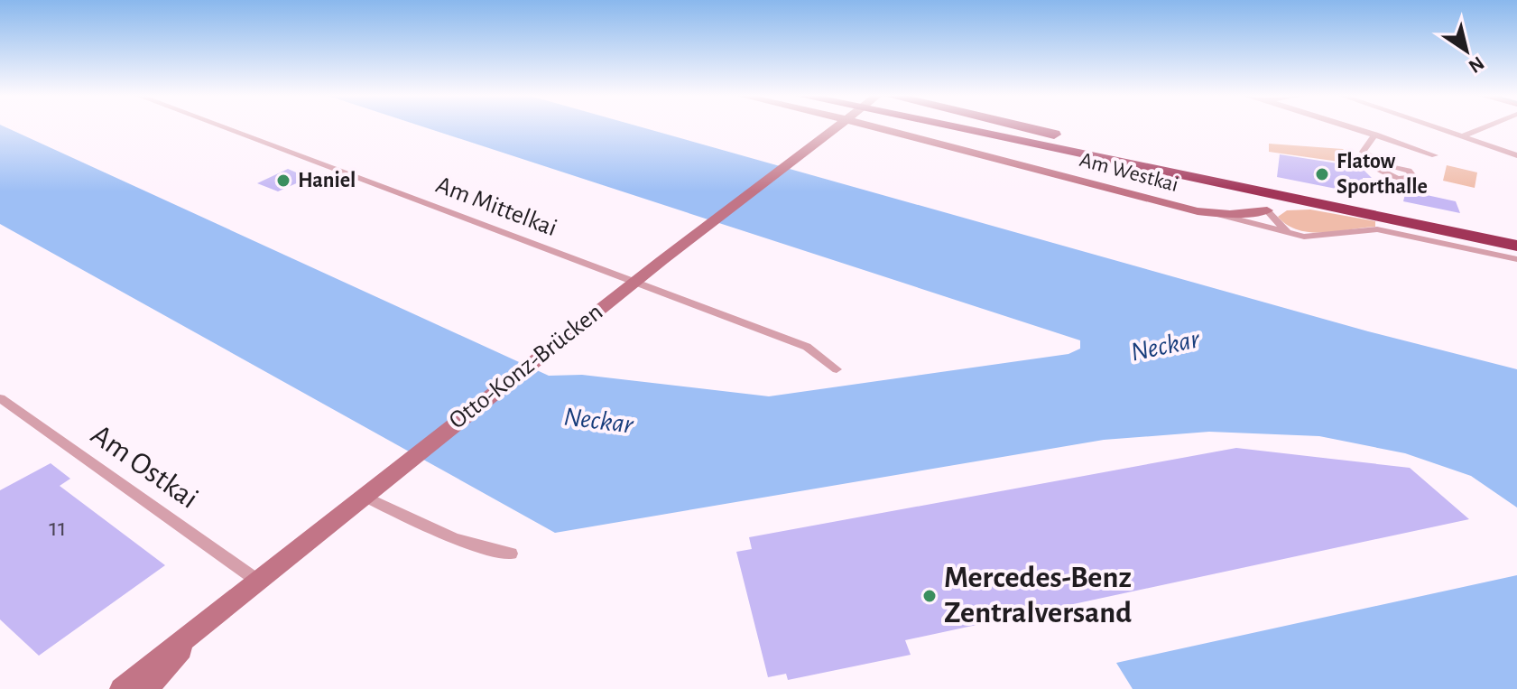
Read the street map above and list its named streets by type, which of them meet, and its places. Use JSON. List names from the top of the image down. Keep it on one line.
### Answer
{"streets":{"main road":["Am Westkai","Otto-Konz-Brücken"],"street":["Am Mittelkai","Am Ostkai"]},"crossings":[["Am Mittelkai","Otto-Konz-Brücken"],["Otto-Konz-Brücken","Am Ostkai"]],"water":["Neckar"],"places":["Flatow Sporthalle","Haniel","Mercedes-Benz Zentralversand"],"house_numbers":["11"],"north":"bottom right"}
